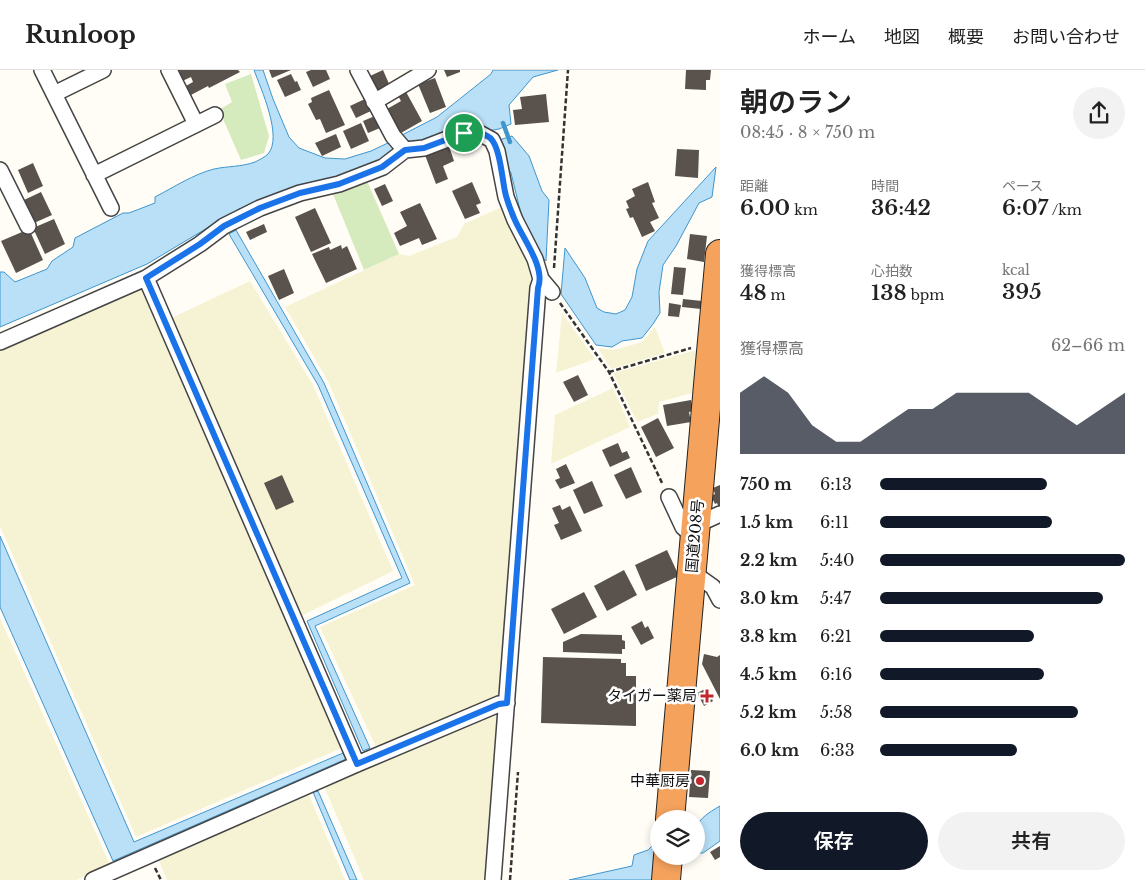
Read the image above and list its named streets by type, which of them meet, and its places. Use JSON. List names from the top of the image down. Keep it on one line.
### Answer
{"streets":{"highway":["国道208号"]},"places":{"health":["タイガー薬局"],"other":["中華厨房"]},"page":{"header":"Runloop","nav":["ホーム","地図","概要","お問い合わせ"],"heading":["朝のラン","08:45 · 8 × 750 m"],"stats":[["距離","6.00 km"],["時間","36:42"],["ペース","6:07 /km"],["獲得標高","48 m"],["心拍数","138 bpm"],["kcal","395"]],"chart":["獲得標高","62–66 m"],"list":[{"name":"750 m","note":"6:13"},{"name":"1.5 km","note":"6:11"},{"name":"2.2 km","note":"5:40"},{"name":"3.0 km","note":"5:47"},{"name":"3.8 km","note":"6:21"},{"name":"4.5 km","note":"6:16"},{"name":"5.2 km","note":"5:58"},{"name":"6.0 km","note":"6:33"}],"buttons":["保存","共有"]}}
